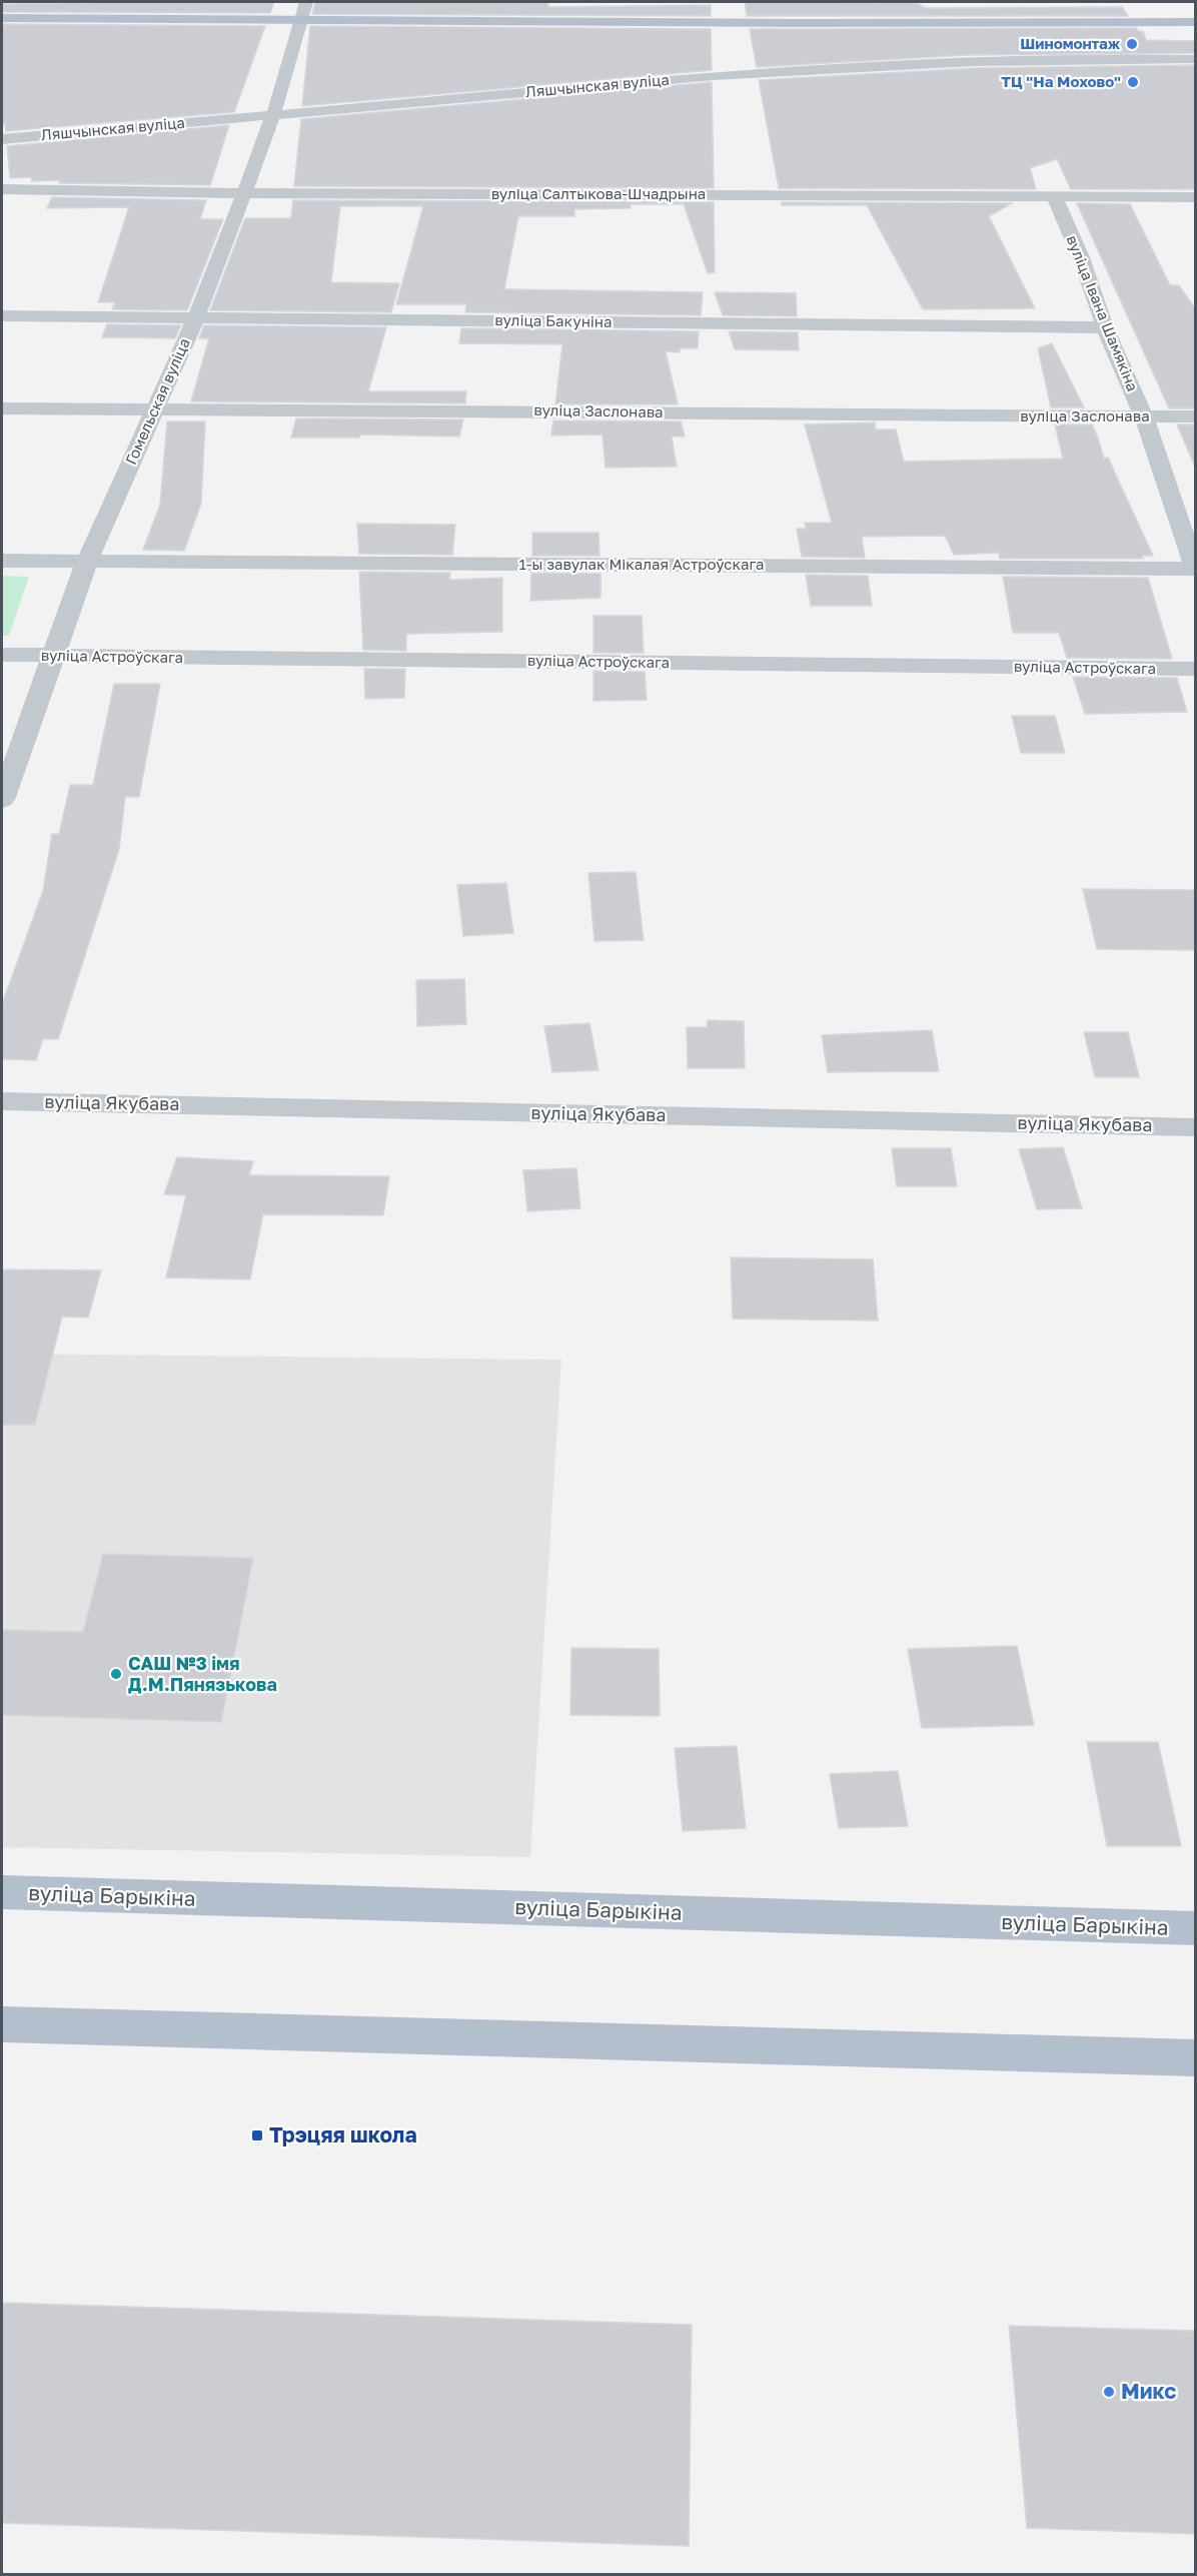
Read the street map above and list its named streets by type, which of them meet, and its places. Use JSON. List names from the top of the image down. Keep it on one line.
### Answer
{"streets":{"main road":["вуліца Барыкіна"],"street":["Ляшчынская вуліца","вуліца Салтыкова-Шчадрына","вуліца Івана Шамякіна","вуліца Бакуніна","Гомельская вуліца","вуліца Заслонава","1-ы завулак Мікалая Астроўскага","вуліца Астроўскага","вуліца Якубава"]},"crossings":[["Ляшчынская вуліца","Гомельская вуліца"],["вуліца Салтыкова-Шчадрына","вуліца Івана Шамякіна"],["вуліца Салтыкова-Шчадрына","Гомельская вуліца"],["вуліца Івана Шамякіна","вуліца Бакуніна"],["вуліца Івана Шамякіна","вуліца Заслонава"],["вуліца Івана Шамякіна","1-ы завулак Мікалая Астроўскага"],["вуліца Бакуніна","Гомельская вуліца"],["Гомельская вуліца","вуліца Заслонава"],["Гомельская вуліца","1-ы завулак Мікалая Астроўскага"],["Гомельская вуліца","вуліца Астроўскага"]],"places":{"other":["Шиномонтаж","ТЦ \"На Мохово\"","САШ №3 імя Д.М.Пянязькова","Микс"],"transit":["Трэцяя школа"]}}
